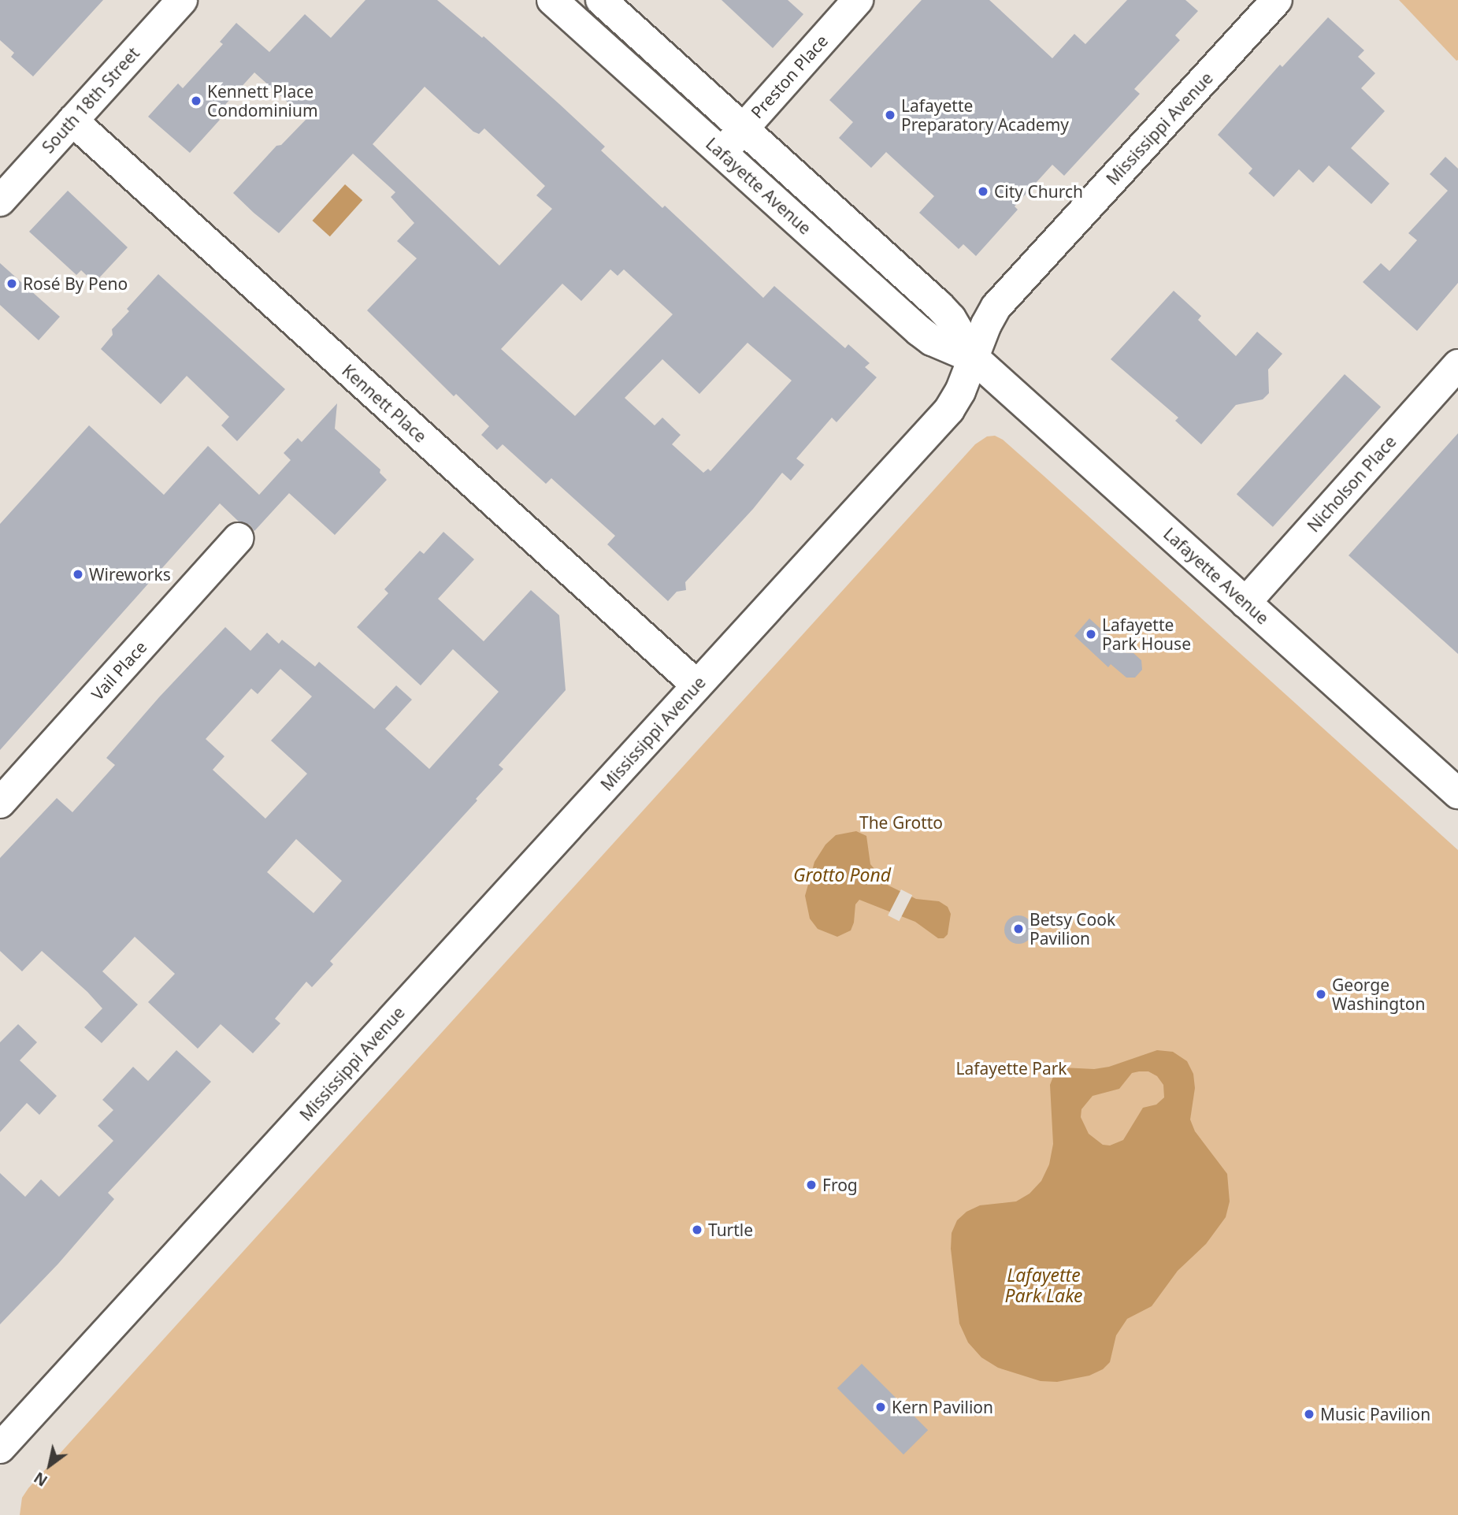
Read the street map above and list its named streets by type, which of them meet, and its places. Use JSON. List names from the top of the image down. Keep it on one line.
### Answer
{"streets":{"street":["Preston Place","South 18th Street","Mississippi Avenue","Lafayette Avenue","Kennett Place","Nicholson Place","Vail Place"]},"crossings":[["Preston Place","Lafayette Avenue"],["South 18th Street","Kennett Place"],["Mississippi Avenue","Lafayette Avenue"],["Mississippi Avenue","Kennett Place"],["Lafayette Avenue","Nicholson Place"]],"water":["Grotto Pond","Lafayette Park Lake"],"parks":["The Grotto","Lafayette Park"],"places":["Kennett Place Condominium","Lafayette Preparatory Academy","City Church","Rosé By Peno","Wireworks","Lafayette Park House","Betsy Cook Pavilion","George Washington","Frog","Turtle","Kern Pavilion","Music Pavilion"],"north":"bottom left"}
